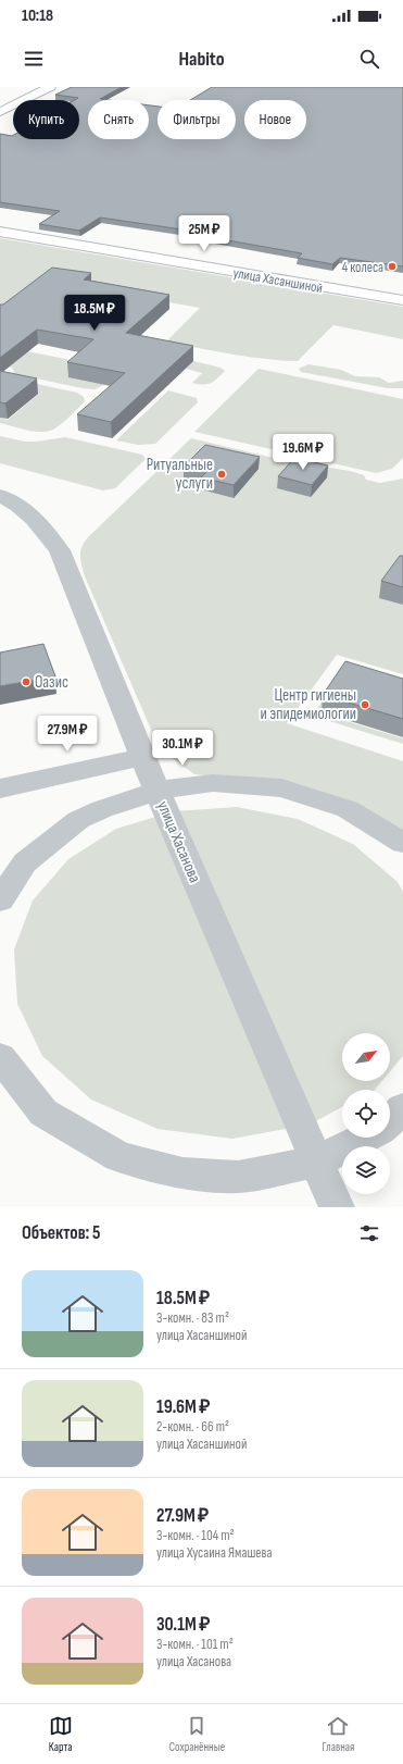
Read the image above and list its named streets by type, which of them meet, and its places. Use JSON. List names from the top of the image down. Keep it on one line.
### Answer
{"streets":{"street":["улица Хасаншиной","улица Хасанова"]},"places":["4 колеса","Ритуальные услуги","Оазис","Центр гигиены и эпидемиологии"],"north":"top right","page":{"status":"10:18","header":"Habito","chip":["Купить","Снять","Фильтры","Новое"],"price":["25M ₽","18.5M ₽","19.6M ₽","27.9M ₽","30.1M ₽"],"heading":"Объектов: 5","list":[{"name":"18.5M ₽","note":"3-комн. · 83 m² · улица Хасаншиной"},{"name":"19.6M ₽","note":"2-комн. · 66 m² · улица Хасаншиной"},{"name":"27.9M ₽","note":"3-комн. · 104 m² · улица Хусаина Ямашева"},{"name":"30.1M ₽","note":"3-комн. · 101 m² · улица Хасанова"}],"tabs":["Карта","Сохранённые","Главная"]}}
